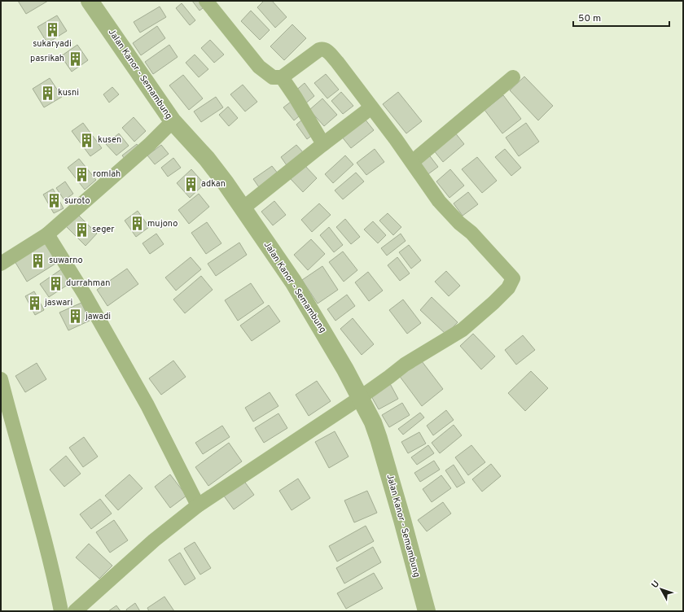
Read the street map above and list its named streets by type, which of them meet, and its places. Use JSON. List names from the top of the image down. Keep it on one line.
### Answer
{"streets":{"street":["Jalan Kanor - Semambung"]},"places":{"building":["sukaryadi","pasrikah","kusni","kusen","romlah","adkan","suroto","mujono","seger","suwarno","durrahman","jaswari","jawadi"]},"scale_bar":"50 m","north":"top left"}
